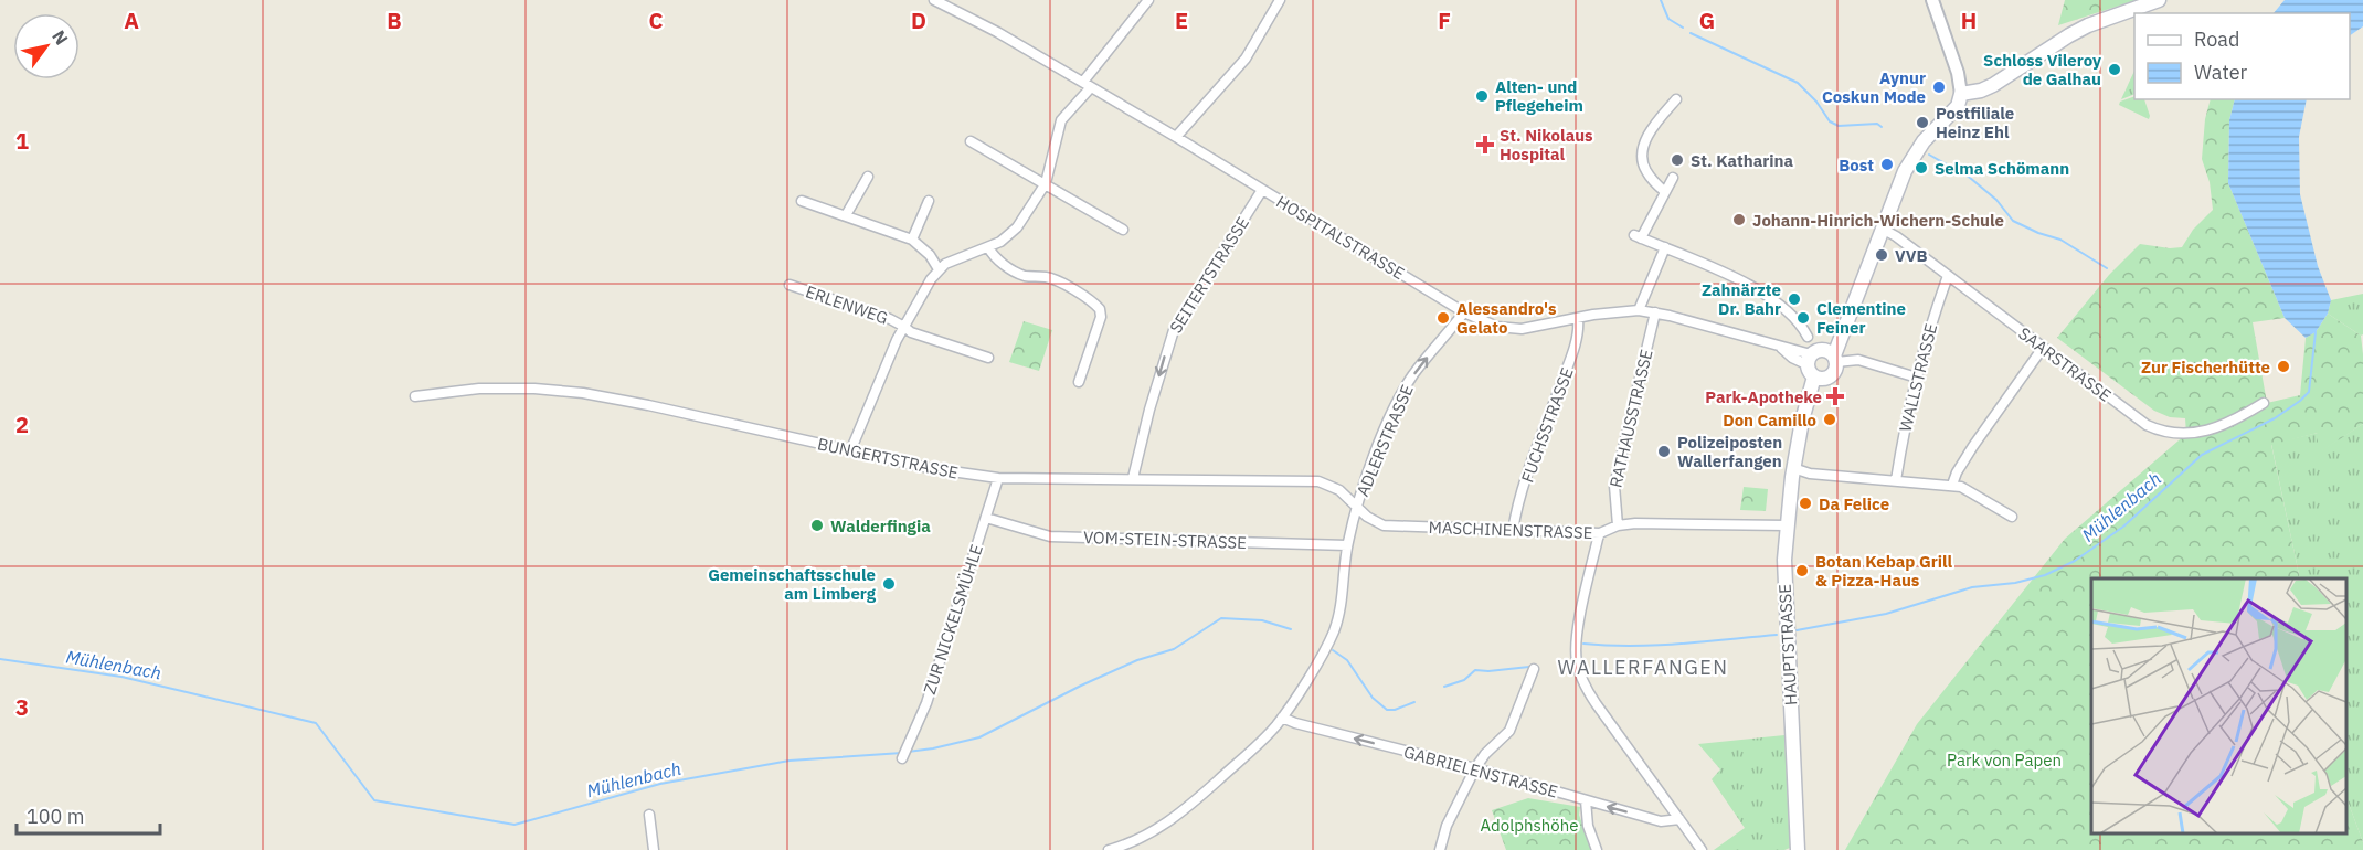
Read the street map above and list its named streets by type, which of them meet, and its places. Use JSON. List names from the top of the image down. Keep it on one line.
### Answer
{"streets":{"main road":["HAUPTSTRASSE"],"street":["HOSPITALSTRASSE","SEITERTSTRASSE","ERLENWEG","SAARSTRASSE","WALLSTRASSE","RATHAUSSTRASSE","FUCHSSTRASSE","ADLERSTRASSE","BUNGERTSTRASSE","MASCHINENSTRASSE","VOM-STEIN-STRASSE","ZUR NICKELSMÜHLE","GABRIELENSTRASSE"]},"crossings":[["HOSPITALSTRASSE","SEITERTSTRASSE"],["HOSPITALSTRASSE","RATHAUSSTRASSE"],["HOSPITALSTRASSE","FUCHSSTRASSE"],["HOSPITALSTRASSE","ADLERSTRASSE"],["HOSPITALSTRASSE","HAUPTSTRASSE"],["SEITERTSTRASSE","BUNGERTSTRASSE"],["SAARSTRASSE","WALLSTRASSE"],["RATHAUSSTRASSE","MASCHINENSTRASSE"],["FUCHSSTRASSE","MASCHINENSTRASSE"],["ADLERSTRASSE","BUNGERTSTRASSE"],["ADLERSTRASSE","MASCHINENSTRASSE"],["ADLERSTRASSE","VOM-STEIN-STRASSE"],["ADLERSTRASSE","GABRIELENSTRASSE"],["BUNGERTSTRASSE","MASCHINENSTRASSE"],["BUNGERTSTRASSE","ZUR NICKELSMÜHLE"],["MASCHINENSTRASSE","HAUPTSTRASSE"],["VOM-STEIN-STRASSE","ZUR NICKELSMÜHLE"]],"one_way":["SEITERTSTRASSE","GABRIELENSTRASSE"],"districts":["WALLERFANGEN"],"water":["Mühlenbach"],"parks":["Park von Papen","Adolphshöhe"],"places":{"other":["Schloss Vileroy de Galhau","Aynur Coskun Mode","Alten- und Pflegeheim","Postfiliale Heinz Ehl","St. Katharina","Bost","Selma Schömann","Johann-Hinrich-Wichern-Schule","VVB","Zahnärzte Dr. Bahr","Alessandro's Gelato","Clementine Feiner","Zur Fischerhütte","Don Camillo","Polizeiposten Wallerfangen","Da Felice","Walderfingia","Botan Kebap Grill & Pizza-Haus","Gemeinschaftsschule am Limberg"],"health":["St. Nikolaus Hospital","Park-Apotheke"]},"legend":["Road","Water"],"scale_bar":"100 m","north":"top right","grid":{"columns":["A","B","C","D","E","F","G","H"],"rows":["1","2","3"]}}
